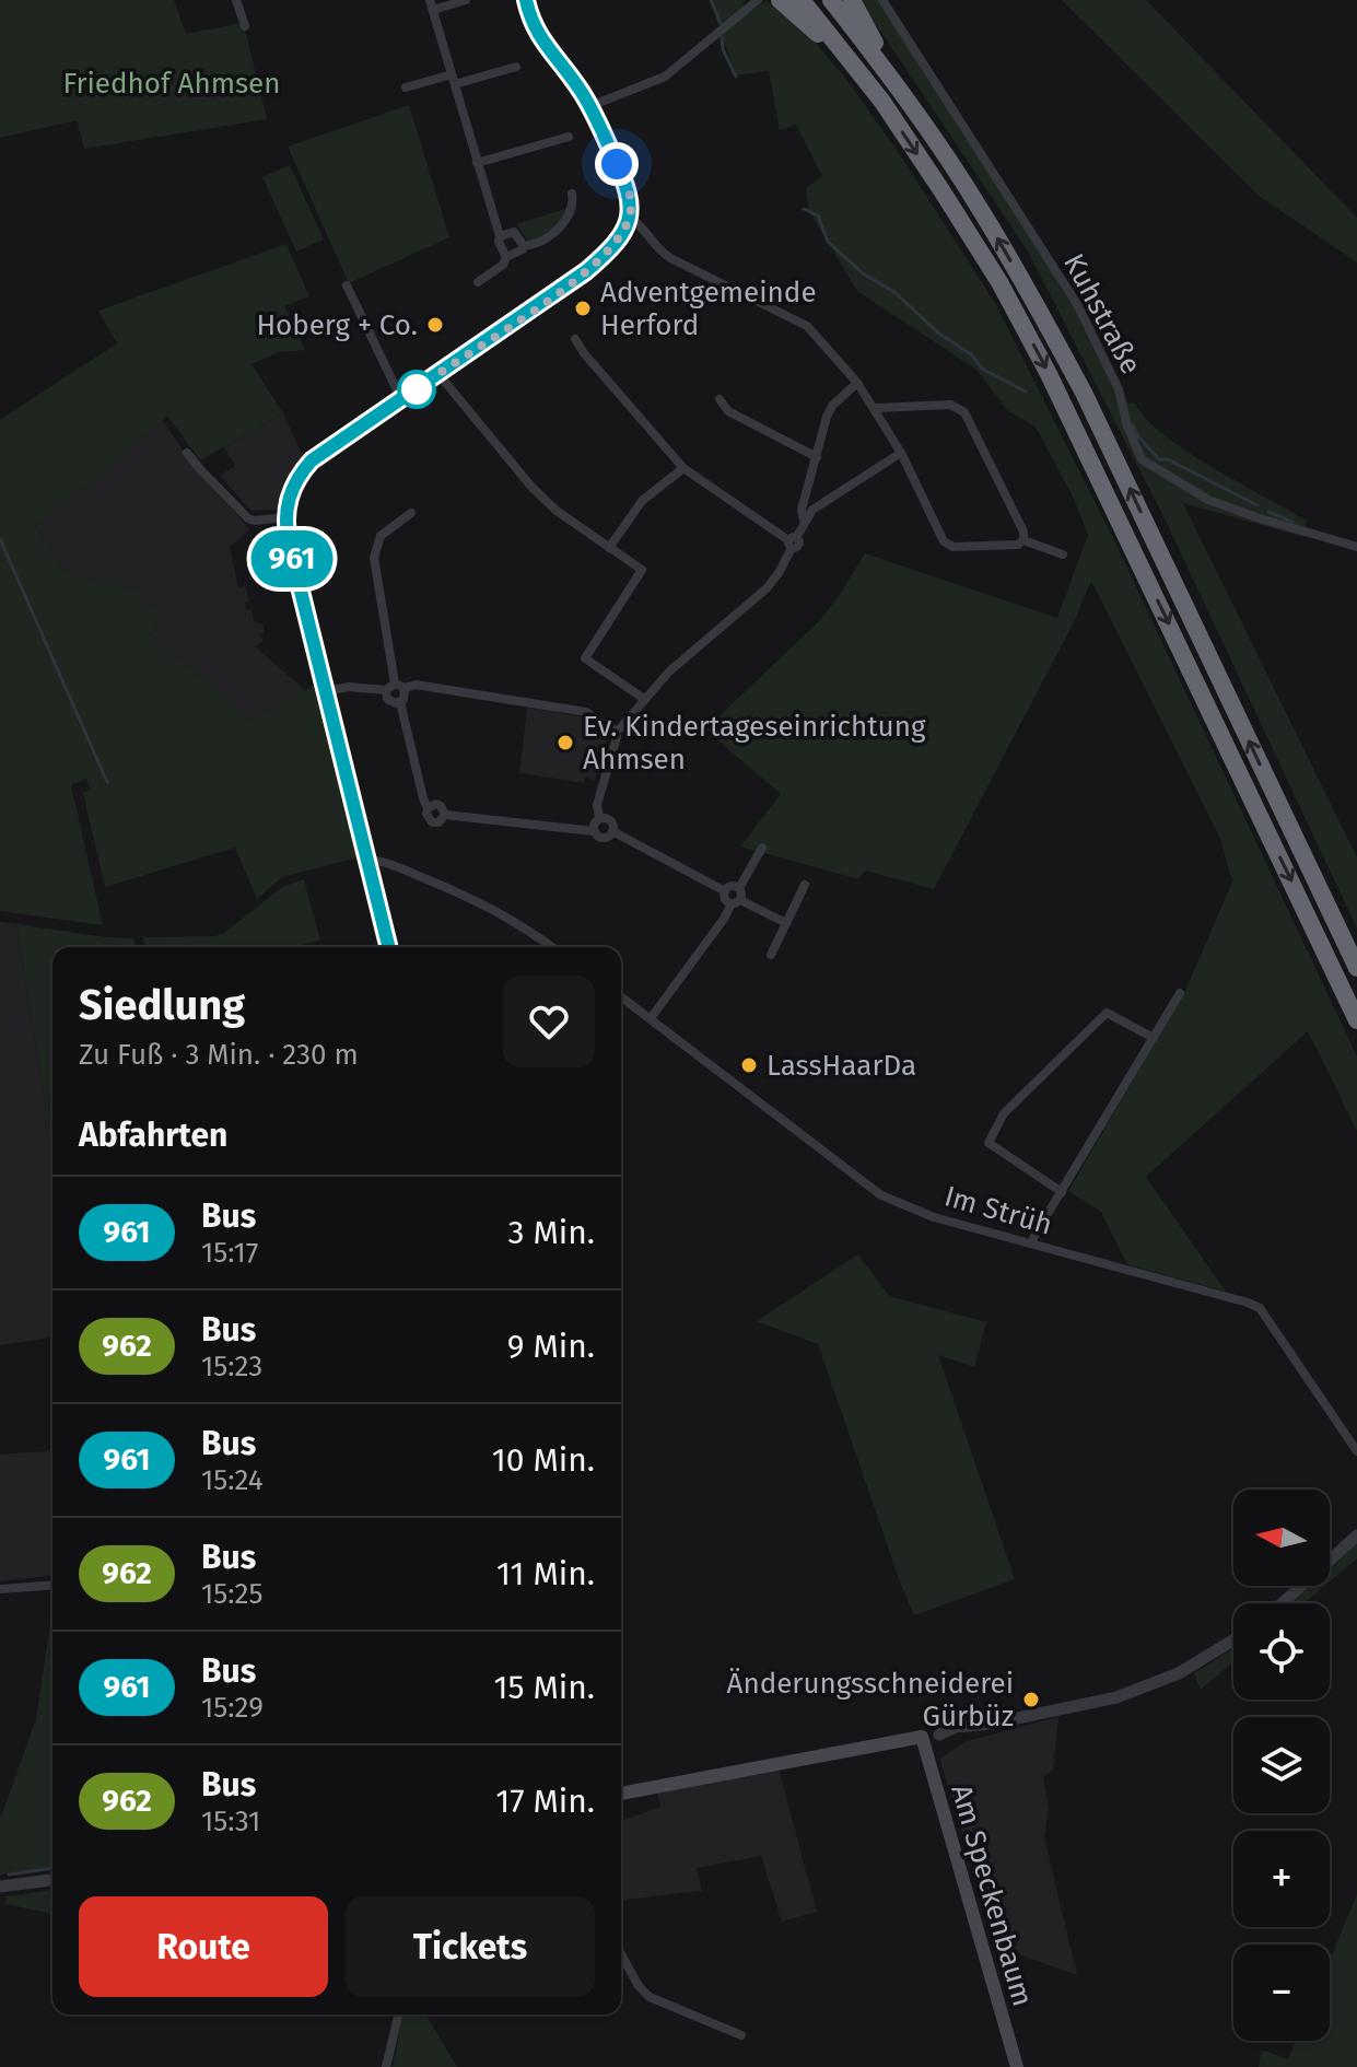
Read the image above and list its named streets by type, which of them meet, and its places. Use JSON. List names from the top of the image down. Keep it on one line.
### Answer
{"streets":{"main road":["Am Speckenbaum"],"street":["Kuhstraße","Im Strüh"]},"parks":["Friedhof Ahmsen"],"places":["Adventgemeinde Herford","Hoberg + Co.","Ev. Kindertageseinrichtung Ahmsen","LassHaarDa","Änderungsschneiderei Gürbüz"],"lines":["bus line 961"],"north":"left","page":{"on_map":"961","heading":[["Siedlung","Zu Fuß · 3 Min. · 230 m"],"Abfahrten"],"list":[{"mark":"961","name":"Bus","note":"15:17","value":"3 Min."},{"mark":"962","name":"Bus","note":"15:23","value":"9 Min."},{"mark":"961","name":"Bus","note":"15:24","value":"10 Min."},{"mark":"962","name":"Bus","note":"15:25","value":"11 Min."},{"mark":"961","name":"Bus","note":"15:29","value":"15 Min."},{"mark":"962","name":"Bus","note":"15:31","value":"17 Min."}],"map_buttons":["+","−"],"buttons":["Route","Tickets"]}}
